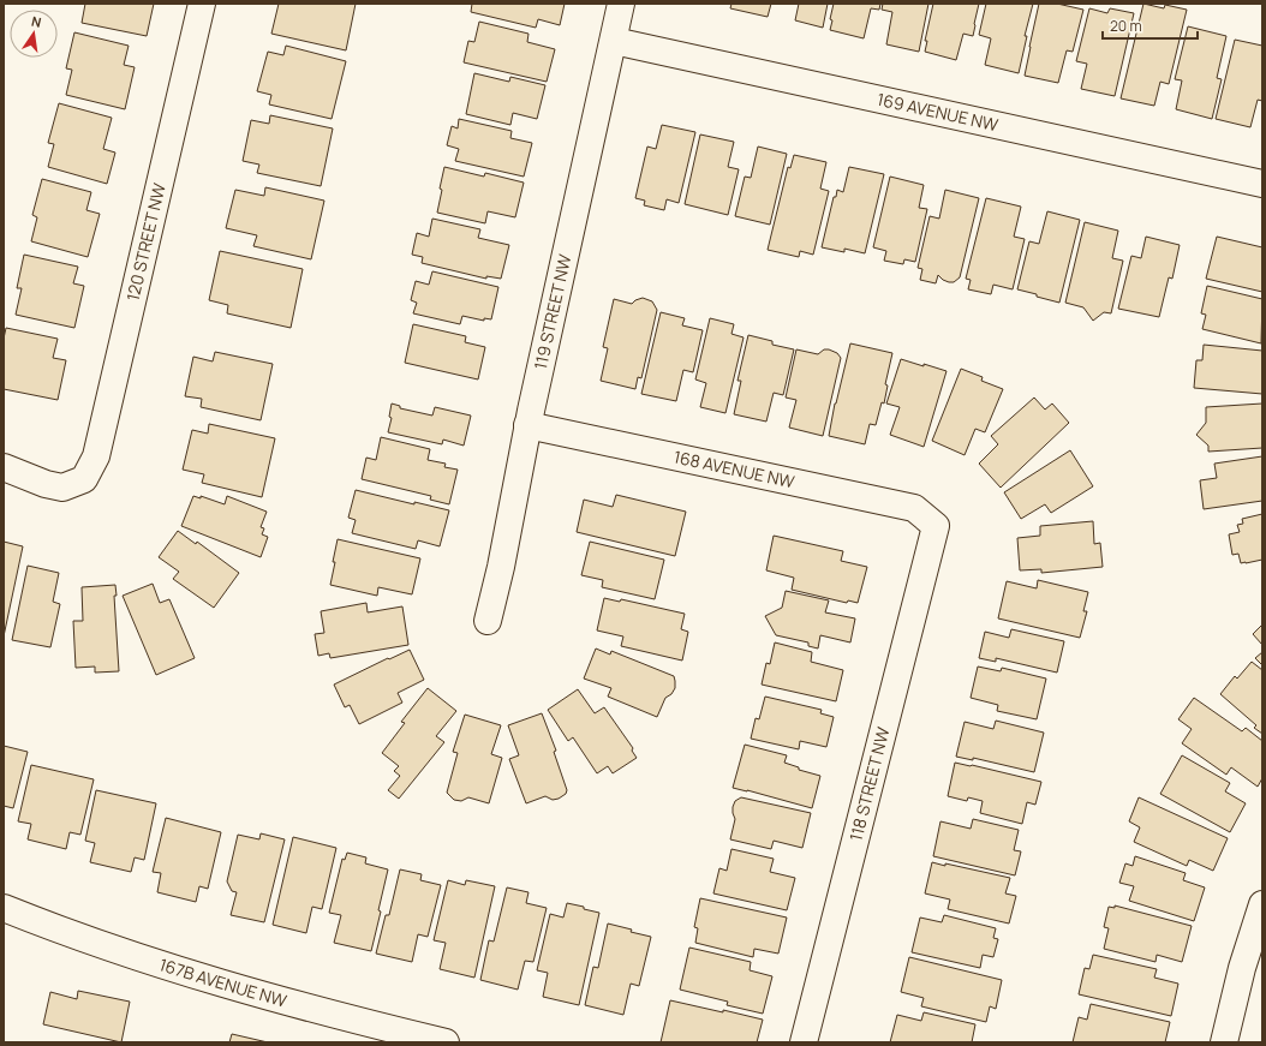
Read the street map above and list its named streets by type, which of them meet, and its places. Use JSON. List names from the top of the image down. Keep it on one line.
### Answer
{"streets":{"street":["169 AVENUE NW","120 STREET NW","119 STREET NW","168 AVENUE NW","118 STREET NW","167B AVENUE NW"]},"crossings":[["169 AVENUE NW","119 STREET NW"],["119 STREET NW","168 AVENUE NW"],["168 AVENUE NW","118 STREET NW"]],"scale_bar":"20 m","north":"top"}
